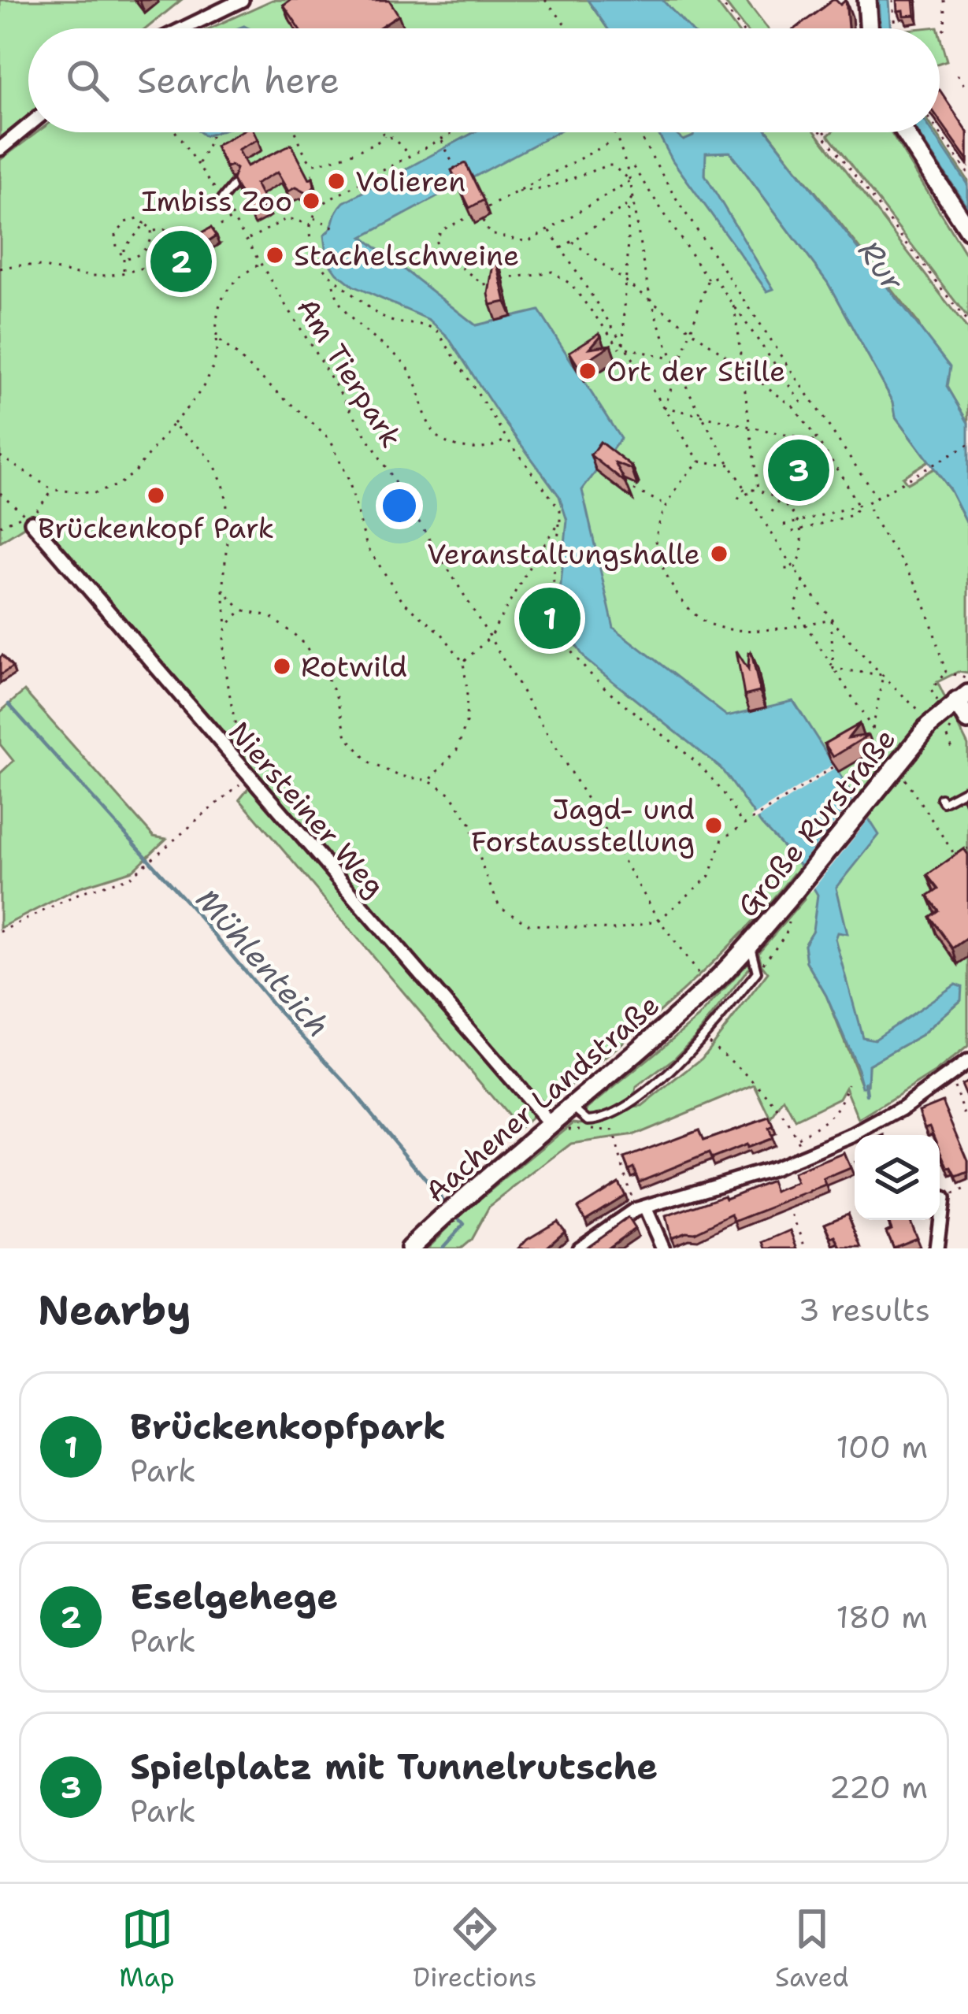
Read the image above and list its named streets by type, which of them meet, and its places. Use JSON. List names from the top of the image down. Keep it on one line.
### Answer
{"streets":{"main road":["Große Rurstraße","Aachener Landstraße"],"street":["Niersteiner Weg"],"path":["Am Tierpark"]},"crossings":[["Am Tierpark","Große Rurstraße"],["Am Tierpark","Aachener Landstraße"],["Niersteiner Weg","Aachener Landstraße"],["Große Rurstraße","Aachener Landstraße"]],"water":["Rur","Mühlenteich"],"places":["Volieren","Imbiss Zoo","Stachelschweine","Ort der Stille","Brückenkopf Park","Veranstaltungshalle","Rotwild","Jagd- und Forstausstellung"],"page":{"search":"Search here","pins":["2","3","1"],"heading":["Nearby","3 results"],"list":[{"mark":"1","name":"Brückenkopfpark","note":"Park","value":"100 m"},{"mark":"2","name":"Eselgehege","note":"Park","value":"180 m"},{"mark":"3","name":"Spielplatz mit Tunnelrutsche","note":"Park","value":"220 m"}],"nav":["Map","Directions","Saved"]}}
